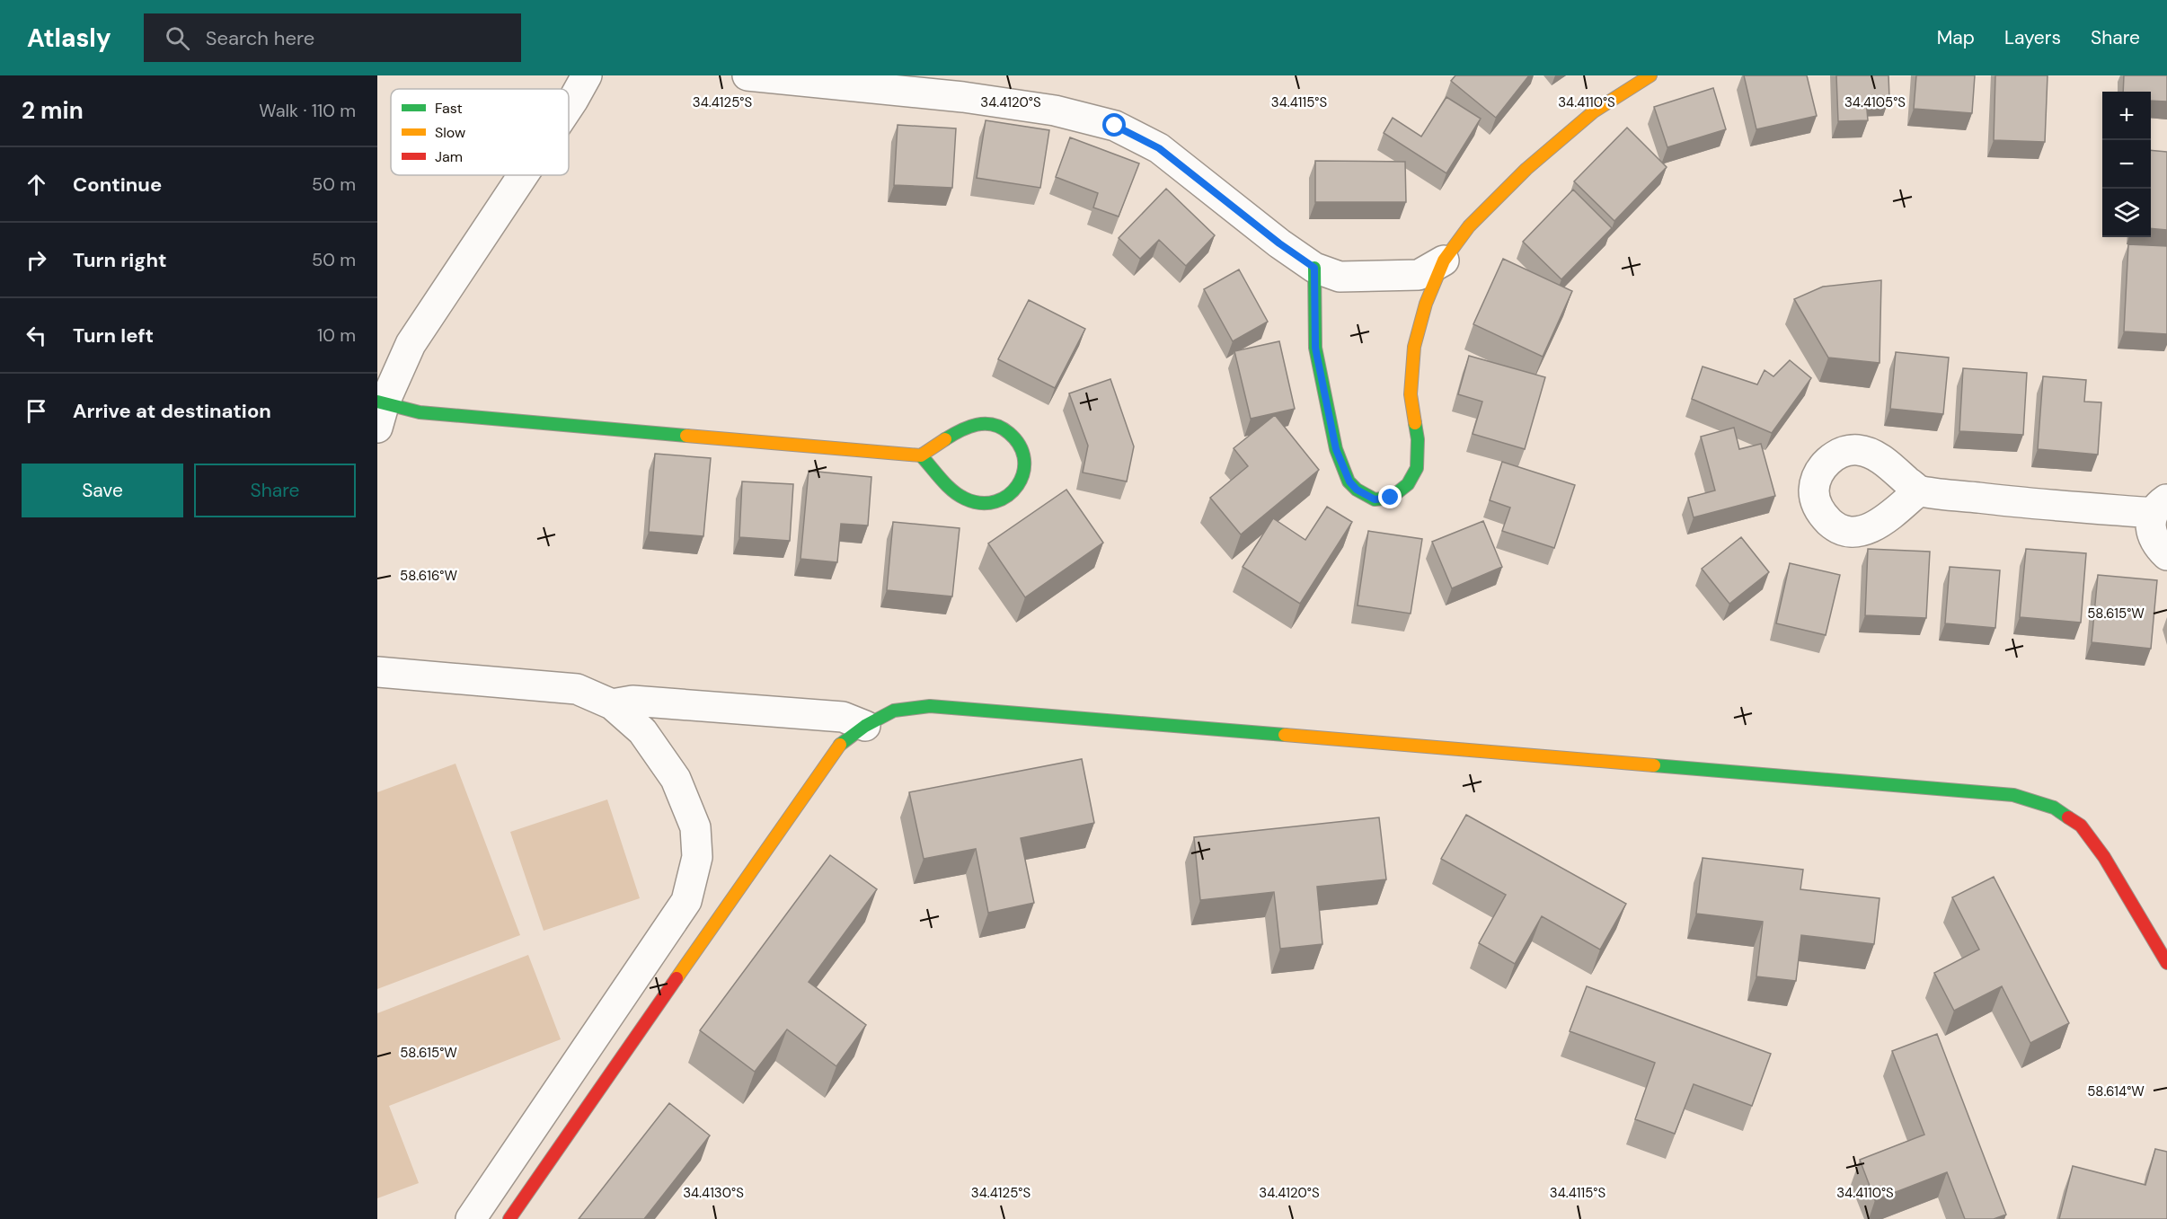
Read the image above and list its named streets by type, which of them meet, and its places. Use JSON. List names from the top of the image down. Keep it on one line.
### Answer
{"legend":["Fast","Slow","Jam"],"page":{"header":"Atlasly","search":"Search here","nav":["Map","Layers","Share"],"heading":["2 min","Walk · 110 m"],"map_buttons":["+","−"],"list":[["Continue","50 m"],["Turn right","50 m"],["Turn left","10 m"],"Arrive at destination"],"buttons":["Save","Share"]},"coordinates":["34.4125°S","34.4120°S","34.4115°S","34.4110°S","34.4105°S","58.616°W","58.615°W","58.614°W","34.4130°S"]}
